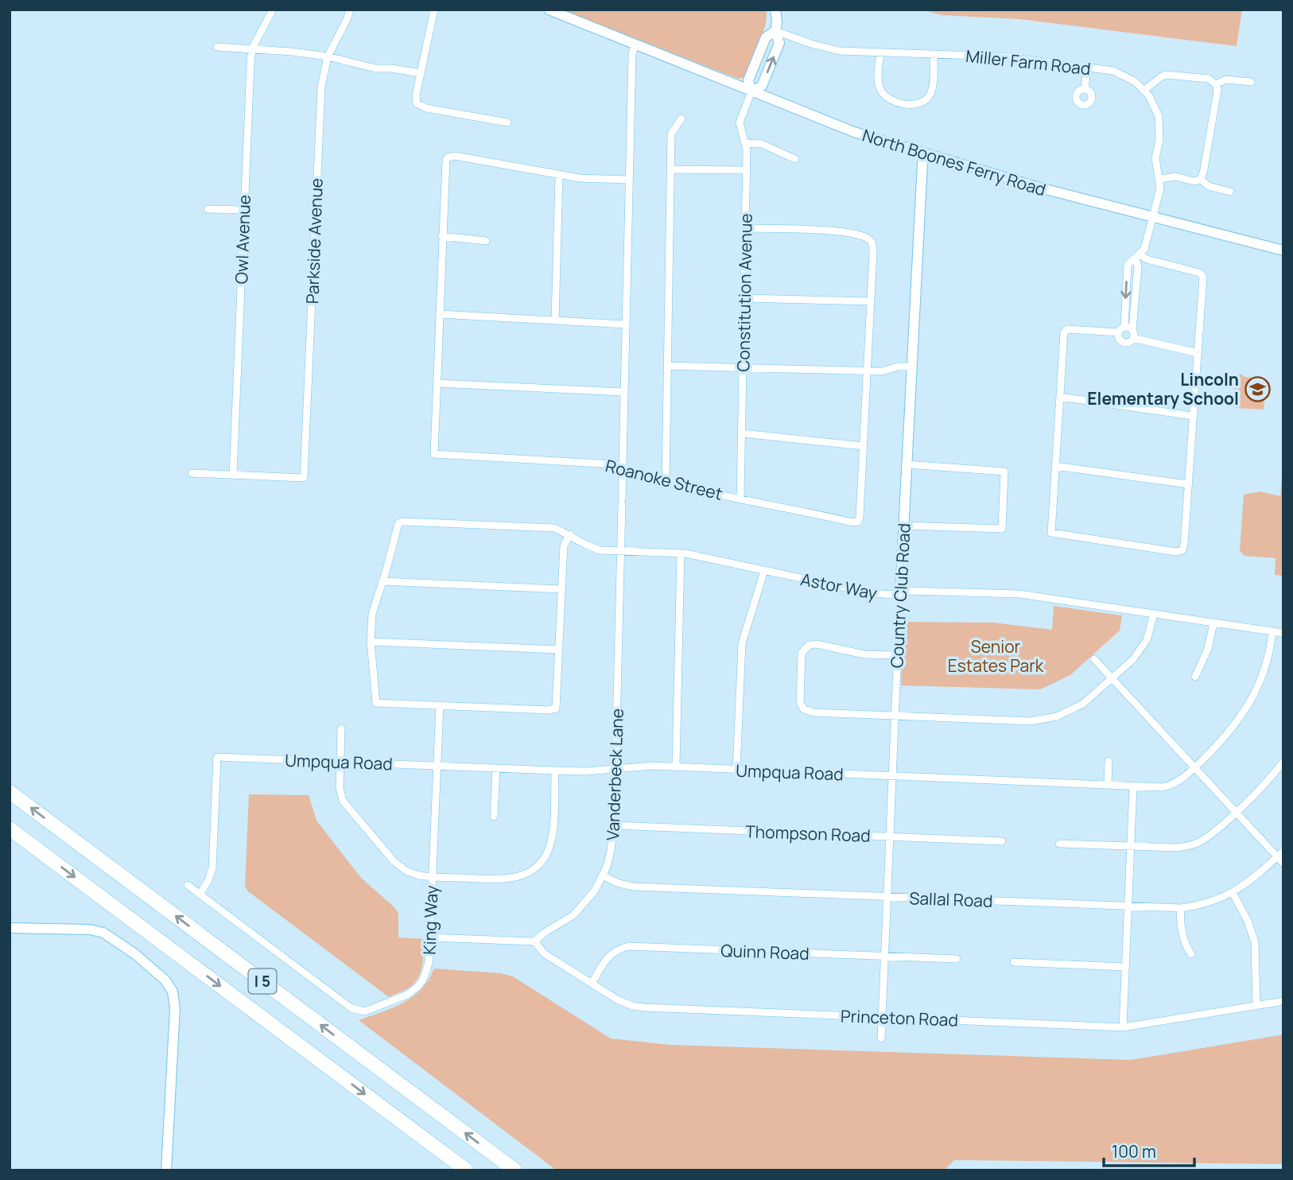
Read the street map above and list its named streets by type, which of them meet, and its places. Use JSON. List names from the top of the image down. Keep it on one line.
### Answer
{"streets":{"highway":["I 5"],"main road":["North Boones Ferry Road","Country Club Road"],"street":["Miller Farm Road","Owl Avenue","Parkside Avenue","Constitution Avenue","Roanoke Street","Astor Way","Umpqua Road","Vanderbeck Lane","Thompson Road","Sallal Road","King Way","Quinn Road","Princeton Road"]},"crossings":[["Miller Farm Road","North Boones Ferry Road"],["North Boones Ferry Road","Constitution Avenue"],["North Boones Ferry Road","Country Club Road"],["North Boones Ferry Road","Vanderbeck Lane"],["Owl Avenue","Parkside Avenue"],["Constitution Avenue","Roanoke Street"],["Roanoke Street","Vanderbeck Lane"],["Astor Way","Country Club Road"],["Astor Way","Umpqua Road"],["Astor Way","Vanderbeck Lane"],["Country Club Road","Umpqua Road"],["Country Club Road","Thompson Road"],["Country Club Road","Sallal Road"],["Country Club Road","Quinn Road"],["Country Club Road","Princeton Road"],["Umpqua Road","Vanderbeck Lane"],["Umpqua Road","King Way"],["Vanderbeck Lane","Thompson Road"],["Vanderbeck Lane","Sallal Road"],["Vanderbeck Lane","Princeton Road"],["Quinn Road","Princeton Road"]],"parks":["Senior Estates Park"],"places":{"school or university":["Lincoln Elementary School"]},"scale_bar":"100 m"}
